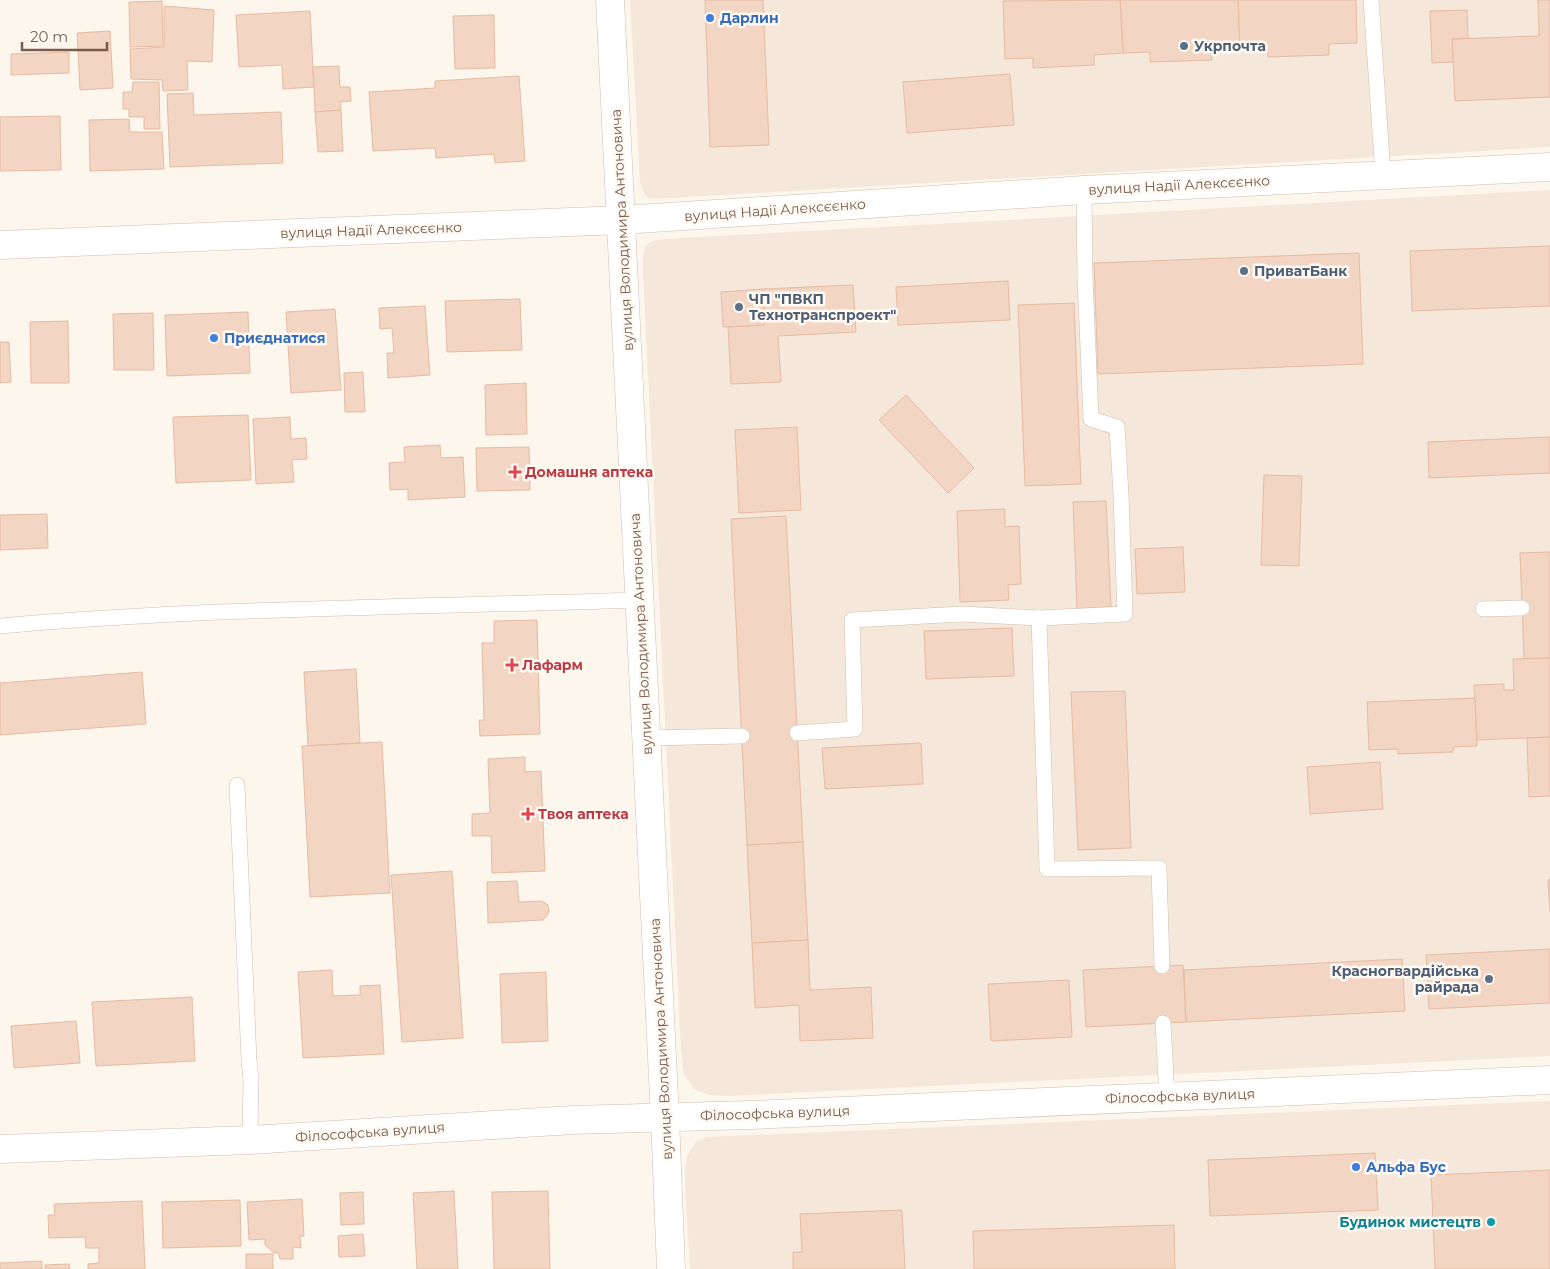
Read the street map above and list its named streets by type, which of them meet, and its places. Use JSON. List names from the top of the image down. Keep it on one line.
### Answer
{"streets":{"street":["вулиця Надії Алексєєнко","вулиця Володимира Антоновича","Філософська вулиця"]},"crossings":[["вулиця Надії Алексєєнко","вулиця Володимира Антоновича"],["вулиця Володимира Антоновича","Філософська вулиця"]],"places":{"other":["Дарлин","Укрпочта","ПриватБанк","ЧП \"ПВКП Технотранспроект\"","Приєднатися","Красногвардійська райрада","Альфа Бус","Будинок мистецтв"],"health":["Домашня аптека","Лафарм","Твоя аптека"]},"scale_bar":"20 m"}
